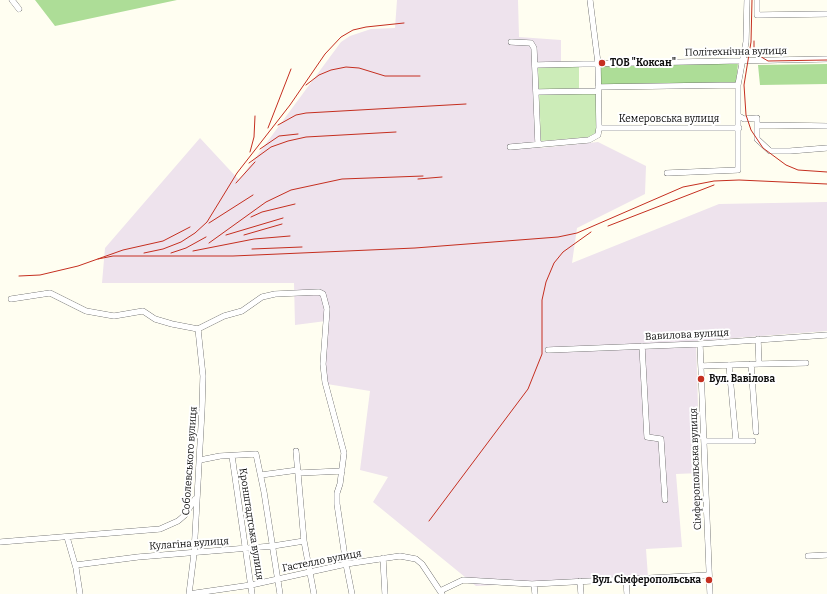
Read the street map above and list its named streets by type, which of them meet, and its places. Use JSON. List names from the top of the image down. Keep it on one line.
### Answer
{"streets":{"street":["Політехнічна вулиця","Кемеровська вулиця","Вавилова вулиця","Соболевського вулиця","Сімферопольська вулиця","Кронштадтська вулиця","Кулагіна вулиця","Гастелло вулиця"]},"crossings":[["Вавилова вулиця","Сімферопольська вулиця"],["Соболевського вулиця","Кулагіна вулиця"],["Соболевського вулиця","Гастелло вулиця"],["Кронштадтська вулиця","Кулагіна вулиця"],["Кронштадтська вулиця","Гастелло вулиця"]],"places":["ТОВ \"Коксан\"","Вул. Вавілова","Вул. Сімферопольська"]}
